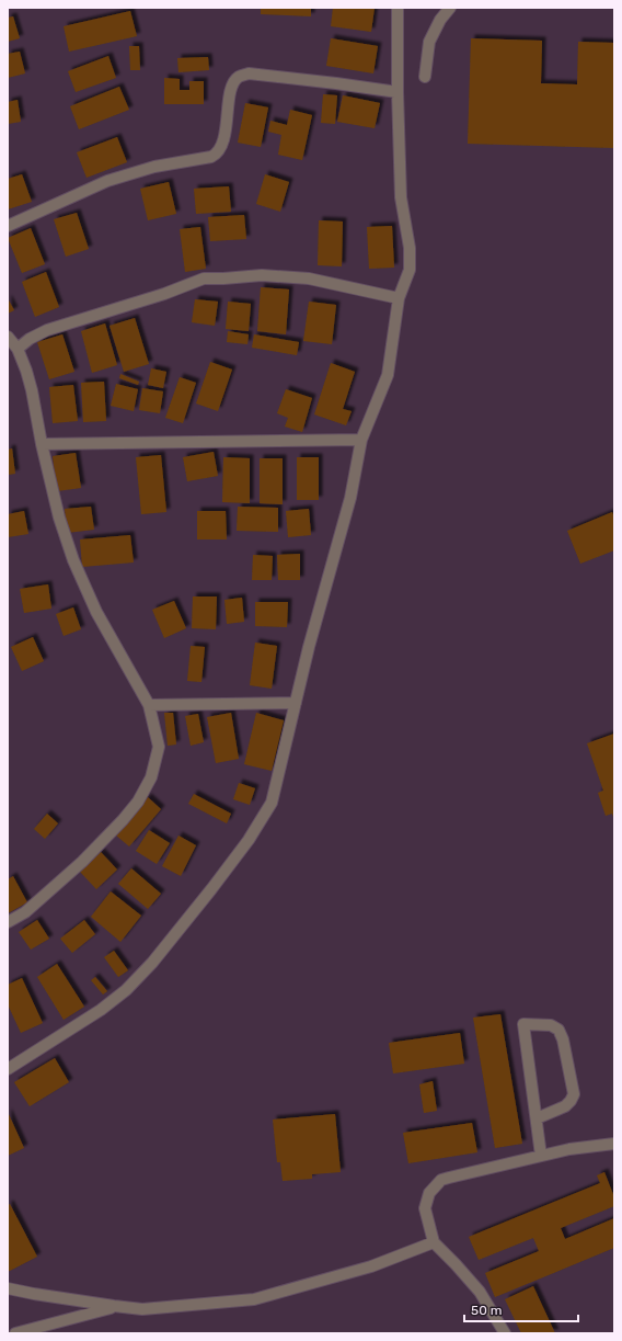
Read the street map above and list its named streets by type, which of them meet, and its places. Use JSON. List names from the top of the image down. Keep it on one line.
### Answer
{"scale_bar":"50 m"}
